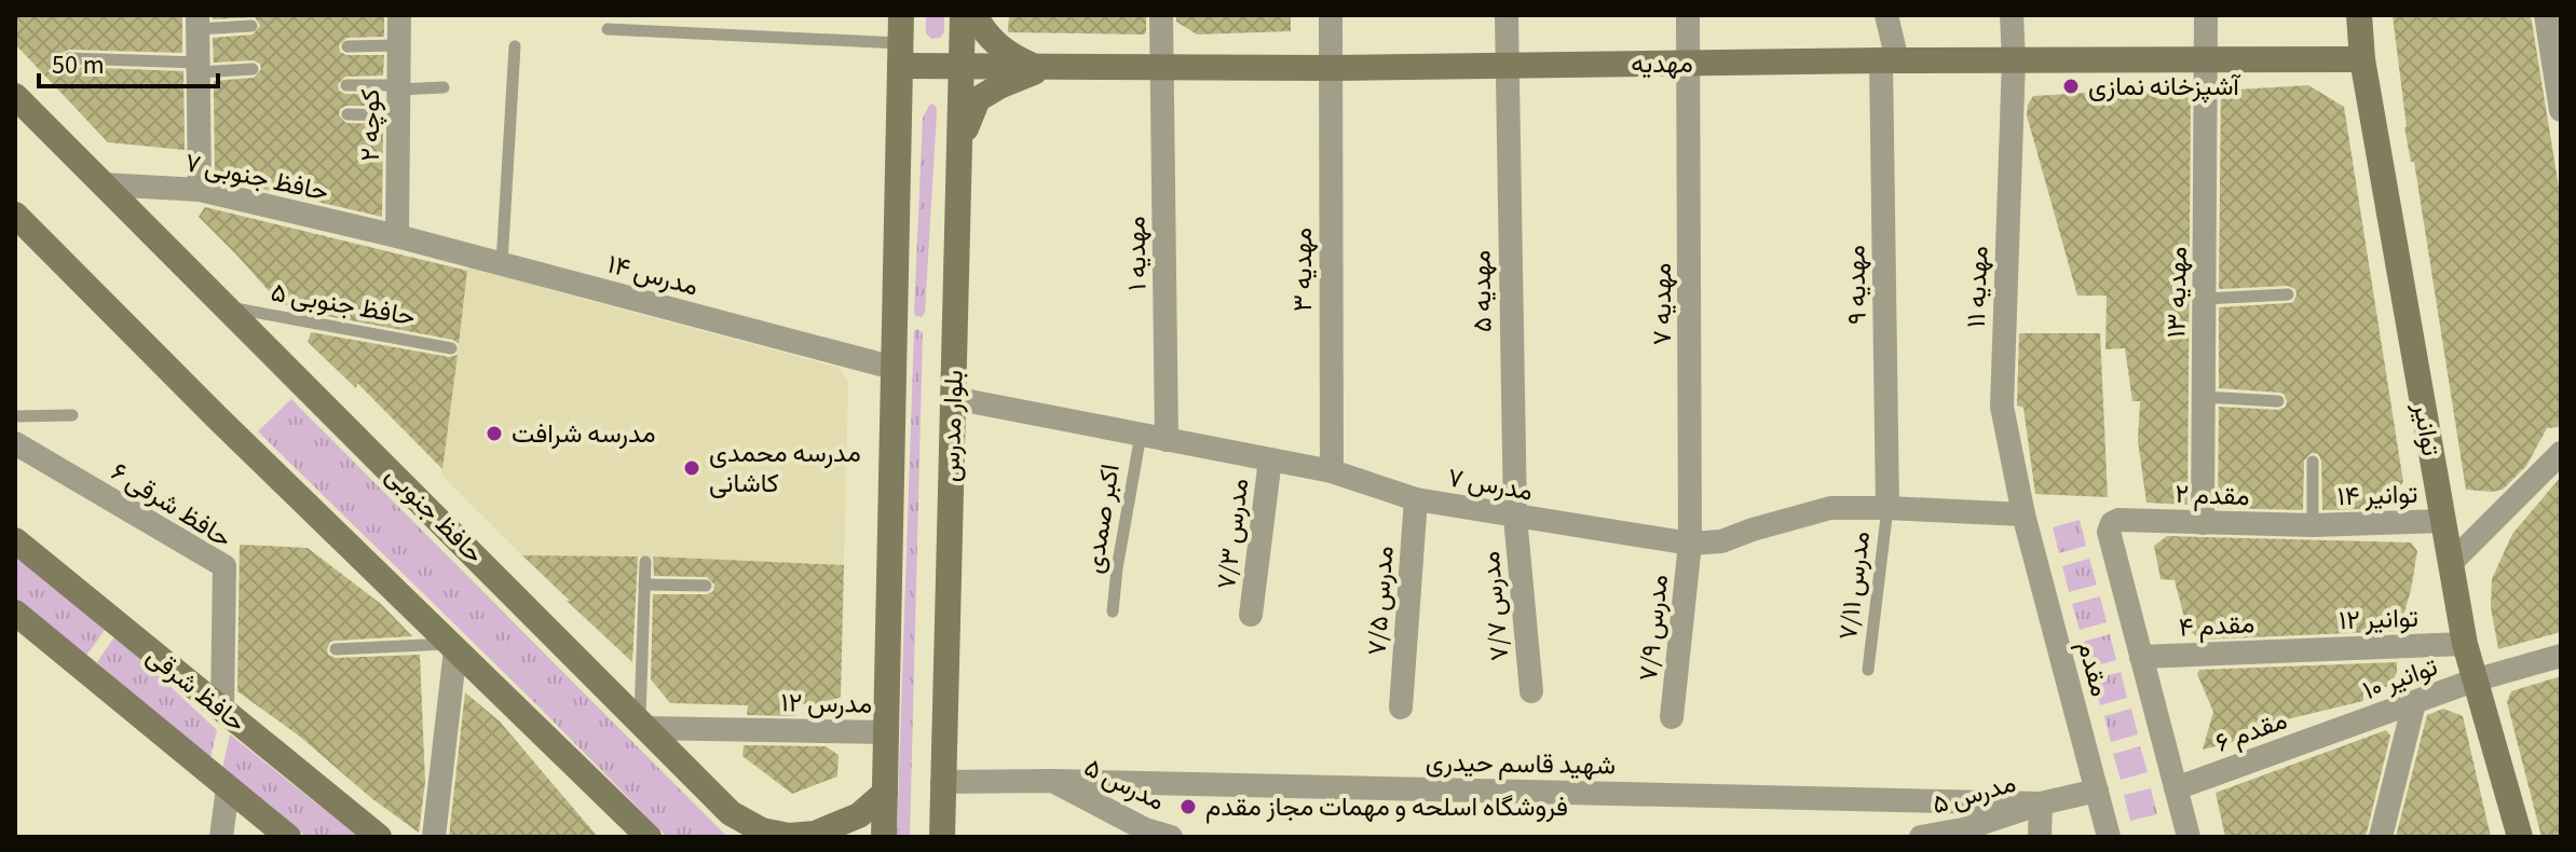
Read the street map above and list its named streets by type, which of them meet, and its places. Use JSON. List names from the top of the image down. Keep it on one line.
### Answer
{"streets":{"street":["مهدیه","کوچه ۲","حافظ جنوبی ۷","مهدیه ۱","مهدیه ۳","مدرس ۱۴","مهدیه ۹","مهدیه ۱۱","مهدیه ۵","مهدیه ۱۳","مهدیه ۷","بلوار مدرس","توانیر","مدرس ۷","مقدم ۲","توانیر ۱۴","حافظ شرقی ۶","حافظ جنوبی","مدرس ۷/۳","مدرس ۷/۵","مدرس ۷/۷","توانیر ۱۲","مقدم ۴","مدرس ۷/۹","مقدم","توانیر ۱۰","حافظ شرقی","مدرس ۱۲","مقدم ۶","شهید قاسم حیدری","مدرس ۵"],"lane":["حافظ جنوبی ۵","اکبر صمدی","مدرس ۷/۱۱"]},"crossings":[["مهدیه","مهدیه ۱"],["مهدیه","مهدیه ۳"],["مهدیه","مهدیه ۹"],["مهدیه","مهدیه ۱۱"],["مهدیه","مهدیه ۵"],["مهدیه","مهدیه ۱۳"],["مهدیه","مهدیه ۷"],["مهدیه","بلوار مدرس"],["مهدیه","توانیر"],["کوچه ۲","حافظ جنوبی ۷"],["کوچه ۲","مدرس ۱۴"],["حافظ جنوبی ۷","مدرس ۱۴"],["حافظ جنوبی ۷","حافظ جنوبی"],["مهدیه ۱","مدرس ۷"],["مهدیه ۳","مدرس ۷"],["مهدیه ۹","مدرس ۷"],["مهدیه ۹","مدرس ۷/۱۱"],["مهدیه ۱۱","مدرس ۷"],["مهدیه ۱۱","مقدم"],["مهدیه ۵","مدرس ۷"],["مهدیه ۵","مدرس ۷/۷"],["مهدیه ۱۳","مقدم ۲"],["حافظ جنوبی ۵","حافظ جنوبی"],["مهدیه ۷","مدرس ۷"],["مهدیه ۷","مدرس ۷/۹"],["بلوار مدرس","مدرس ۷"],["بلوار مدرس","شهید قاسم حیدری"],["توانیر","توانیر ۱۴"],["توانیر","توانیر ۱۲"],["توانیر","توانیر ۱۰"],["مدرس ۷","اکبر صمدی"],["مدرس ۷","مدرس ۷/۳"],["مدرس ۷","مدرس ۷/۱۱"],["مدرس ۷","مدرس ۷/۵"],["مدرس ۷","مدرس ۷/۷"],["مدرس ۷","مدرس ۷/۹"],["مدرس ۷","مقدم"],["مقدم ۲","توانیر ۱۴"],["مقدم ۲","مقدم"],["حافظ شرقی ۶","حافظ شرقی"],["حافظ جنوبی","مدرس ۱۲"],["توانیر ۱۲","مقدم ۴"],["مقدم ۴","مقدم"],["مقدم","مقدم ۶"],["مقدم","شهید قاسم حیدری"],["توانیر ۱۰","مقدم ۶"],["شهید قاسم حیدری","مدرس ۵"]],"places":["آشپزخانه نمازی","مدرسه شرافت","مدرسه محمدی کاشانی","فروشگاه اسلحه و مهمات مجاز مقدم"],"scale_bar":"50 m"}
